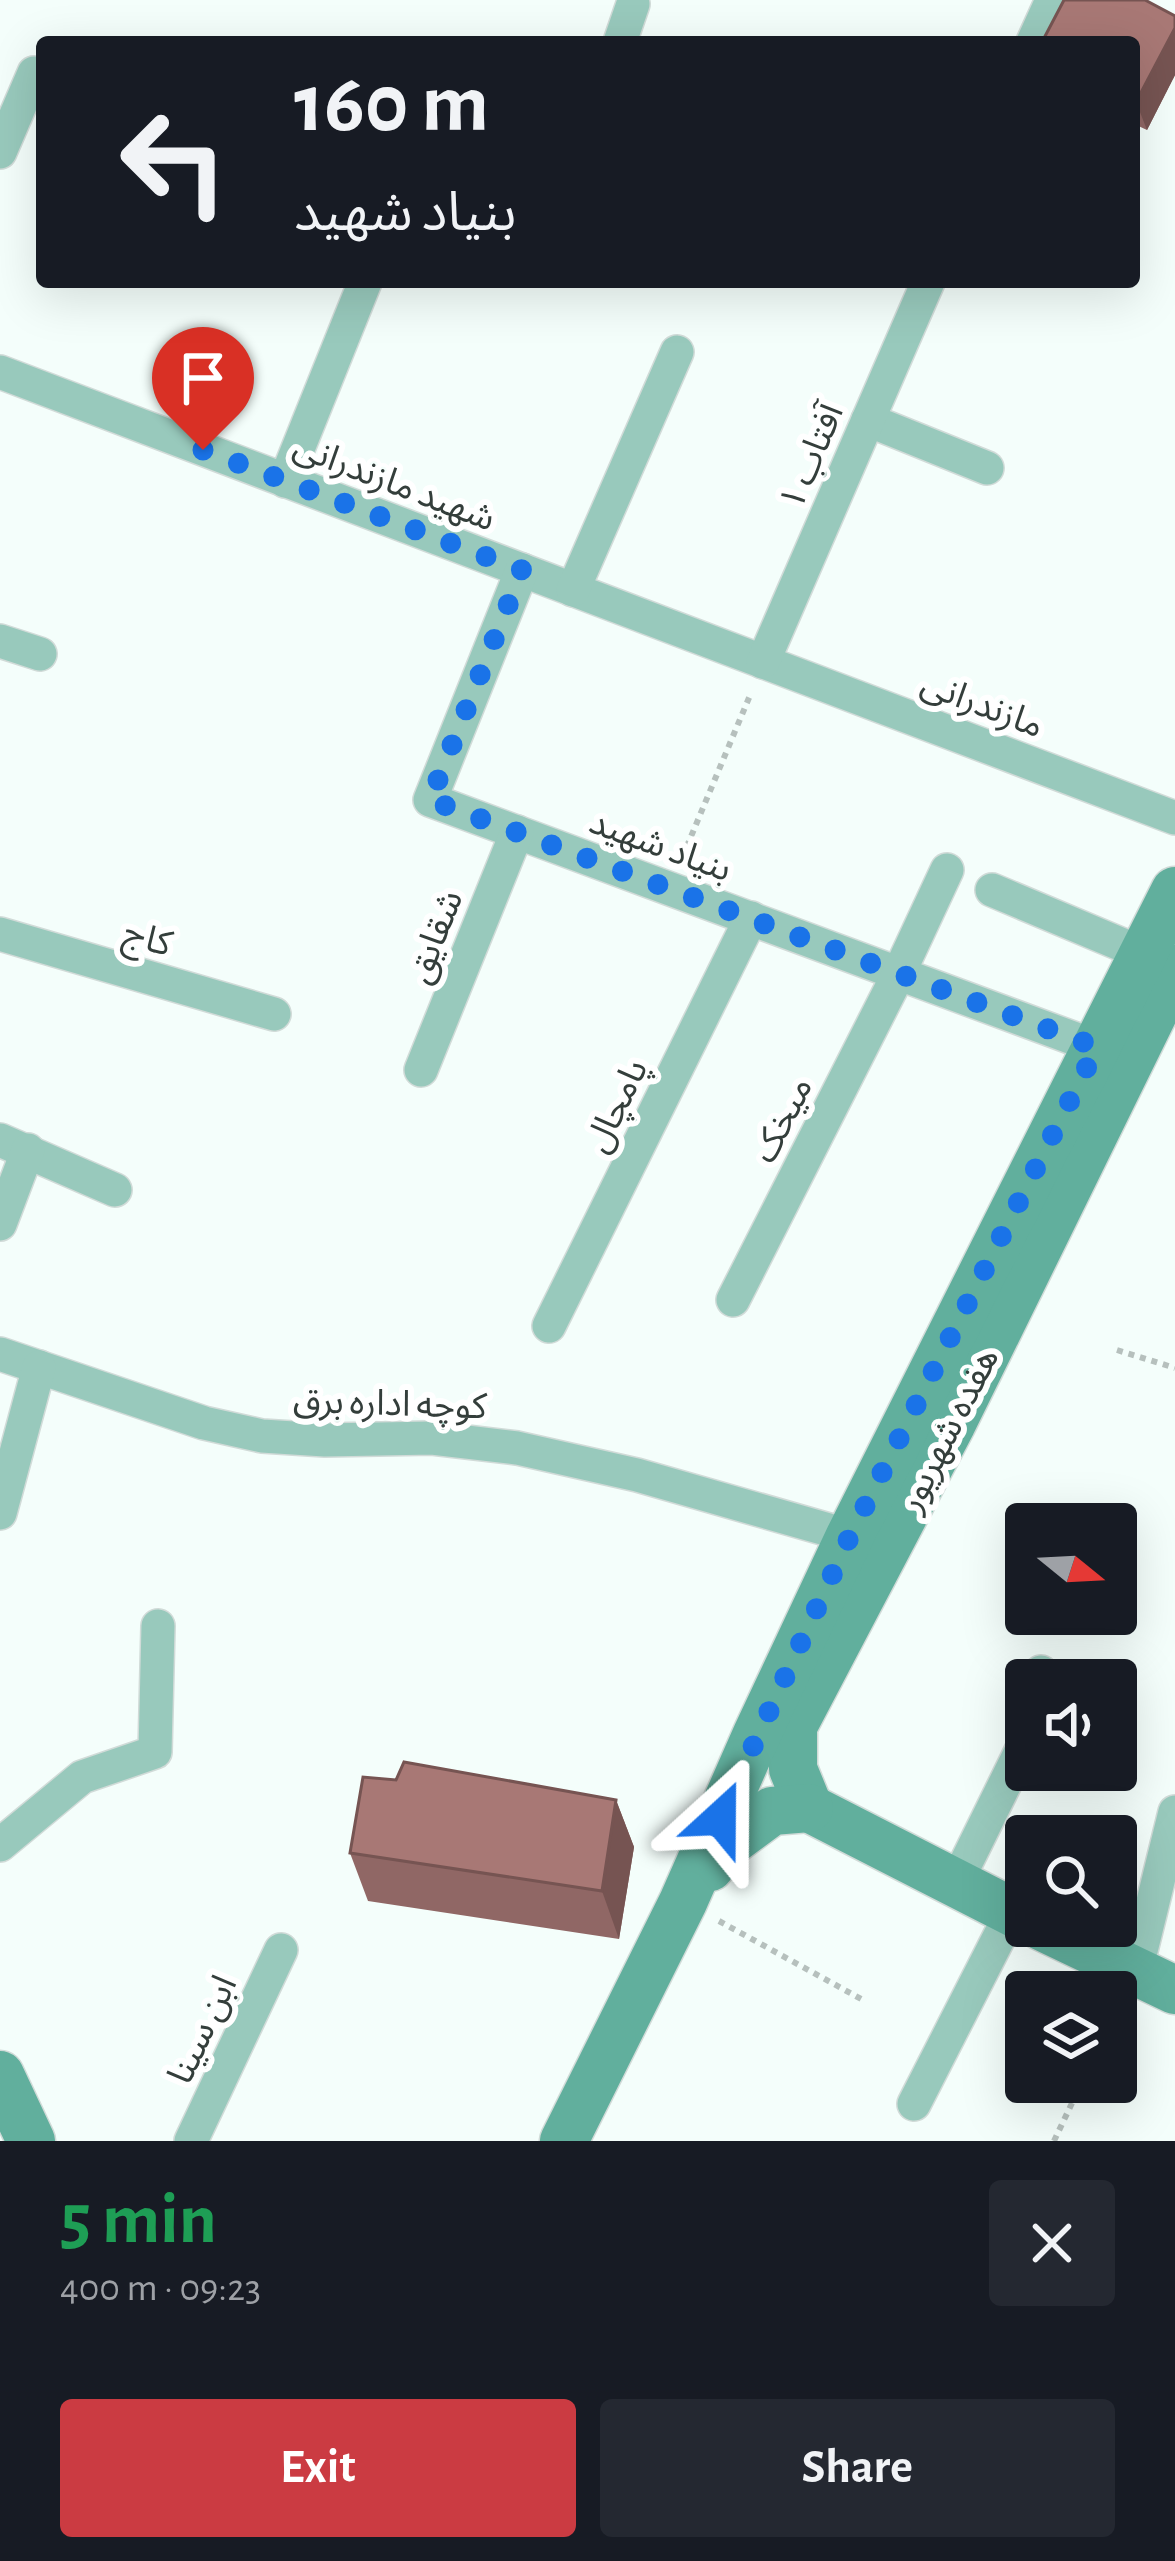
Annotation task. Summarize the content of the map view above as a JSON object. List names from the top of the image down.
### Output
{
  "streets": {
    "main road": ["هفده شهریور"],
    "street": [
      "آفتاب ۱",
      "شهید مازندرانی",
      "مازندرانی",
      "بنیاد شهید",
      "شقایق",
      "کاج",
      "پامچال",
      "میخک",
      "کوچه اداره برق",
      "ابن سینا"
    ]
  },
  "crossings": [
    ["آفتاب ۱", "شهید مازندرانی"],
    ["آفتاب ۱", "مازندرانی"],
    ["شهید مازندرانی", "مازندرانی"],
    ["شهید مازندرانی", "بنیاد شهید"],
    ["بنیاد شهید", "شقایق"],
    ["بنیاد شهید", "پامچال"],
    ["بنیاد شهید", "میخک"],
    ["بنیاد شهید", "هفده شهریور"],
    ["کوچه اداره برق", "هفده شهریور"]
  ],
  "north": "right",
  "page": {
    "turn": ["160 m", "بنیاد شهید"],
    "heading": ["5 min", "400 m · 09:23"],
    "buttons": ["Exit", "Share"]
  }
}
